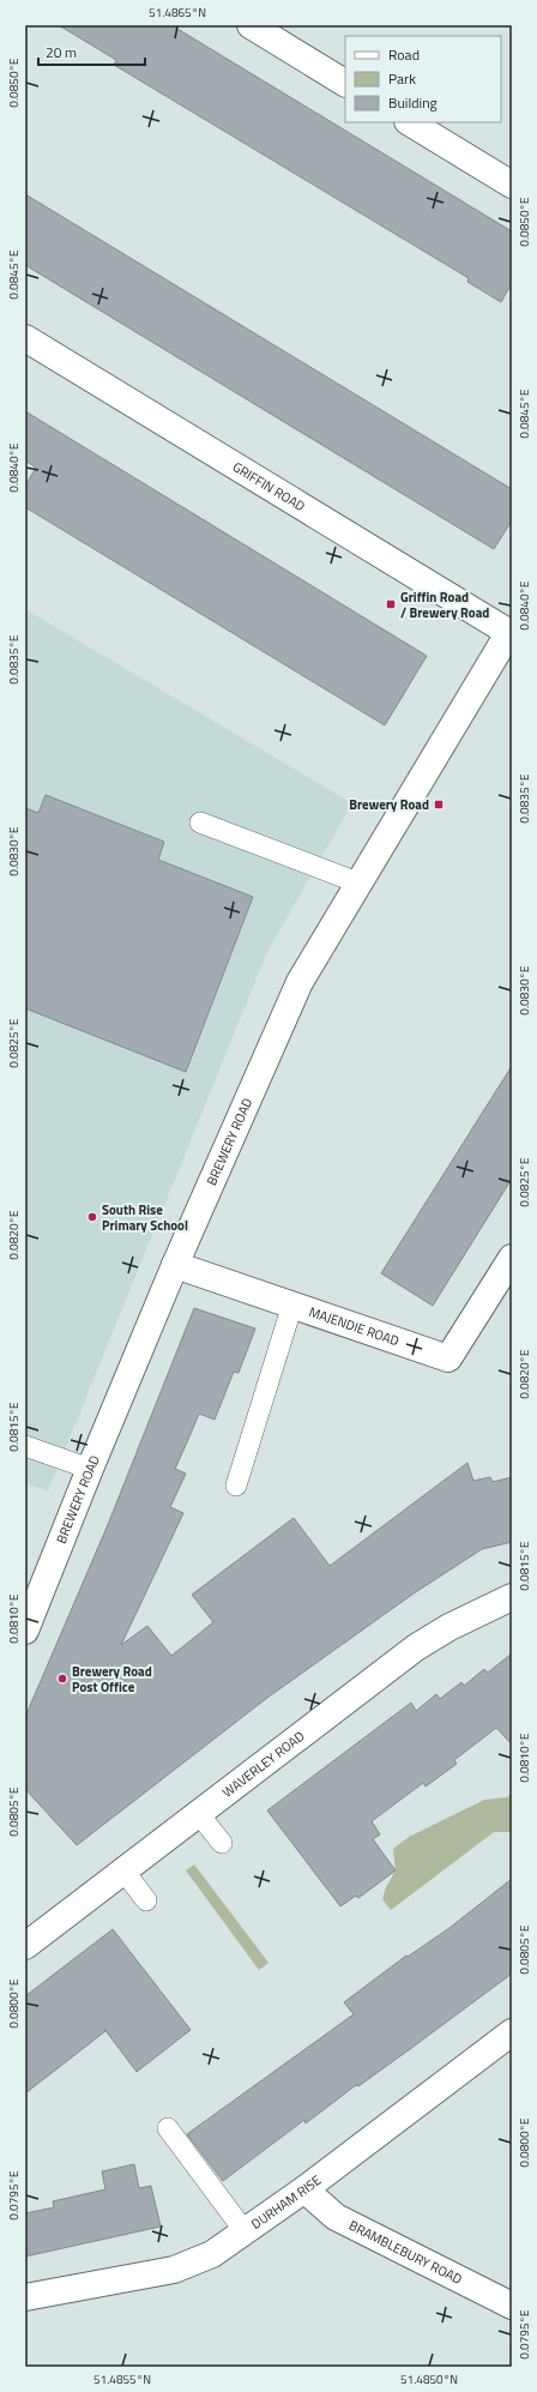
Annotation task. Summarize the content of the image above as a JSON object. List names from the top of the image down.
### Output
{
  "streets": {
    "street": [
      "GRIFFIN ROAD",
      "BREWERY ROAD",
      "MAJENDIE ROAD",
      "WAVERLEY ROAD",
      "DURHAM RISE",
      "BRAMBLEBURY ROAD"
    ]
  },
  "crossings": [
    ["GRIFFIN ROAD", "BREWERY ROAD"],
    ["BREWERY ROAD", "MAJENDIE ROAD"],
    ["DURHAM RISE", "BRAMBLEBURY ROAD"]
  ],
  "places": {
    "transit": ["Griffin Road / Brewery Road", "Brewery Road"],
    "other": ["South Rise Primary School", "Brewery Road Post Office"]
  },
  "legend": ["Road", "Park", "Building"],
  "scale_bar": "20 m",
  "coordinates": [
    "51.4865°N",
    "0.0850°E",
    "0.0845°E",
    "0.0840°E",
    "0.0835°E",
    "0.0830°E",
    "0.0825°E",
    "0.0820°E",
    "0.0815°E",
    "0.0810°E",
    "0.0805°E",
    "0.0800°E",
    "0.0795°E",
    "51.4855°N",
    "51.4850°N"
  ]
}
